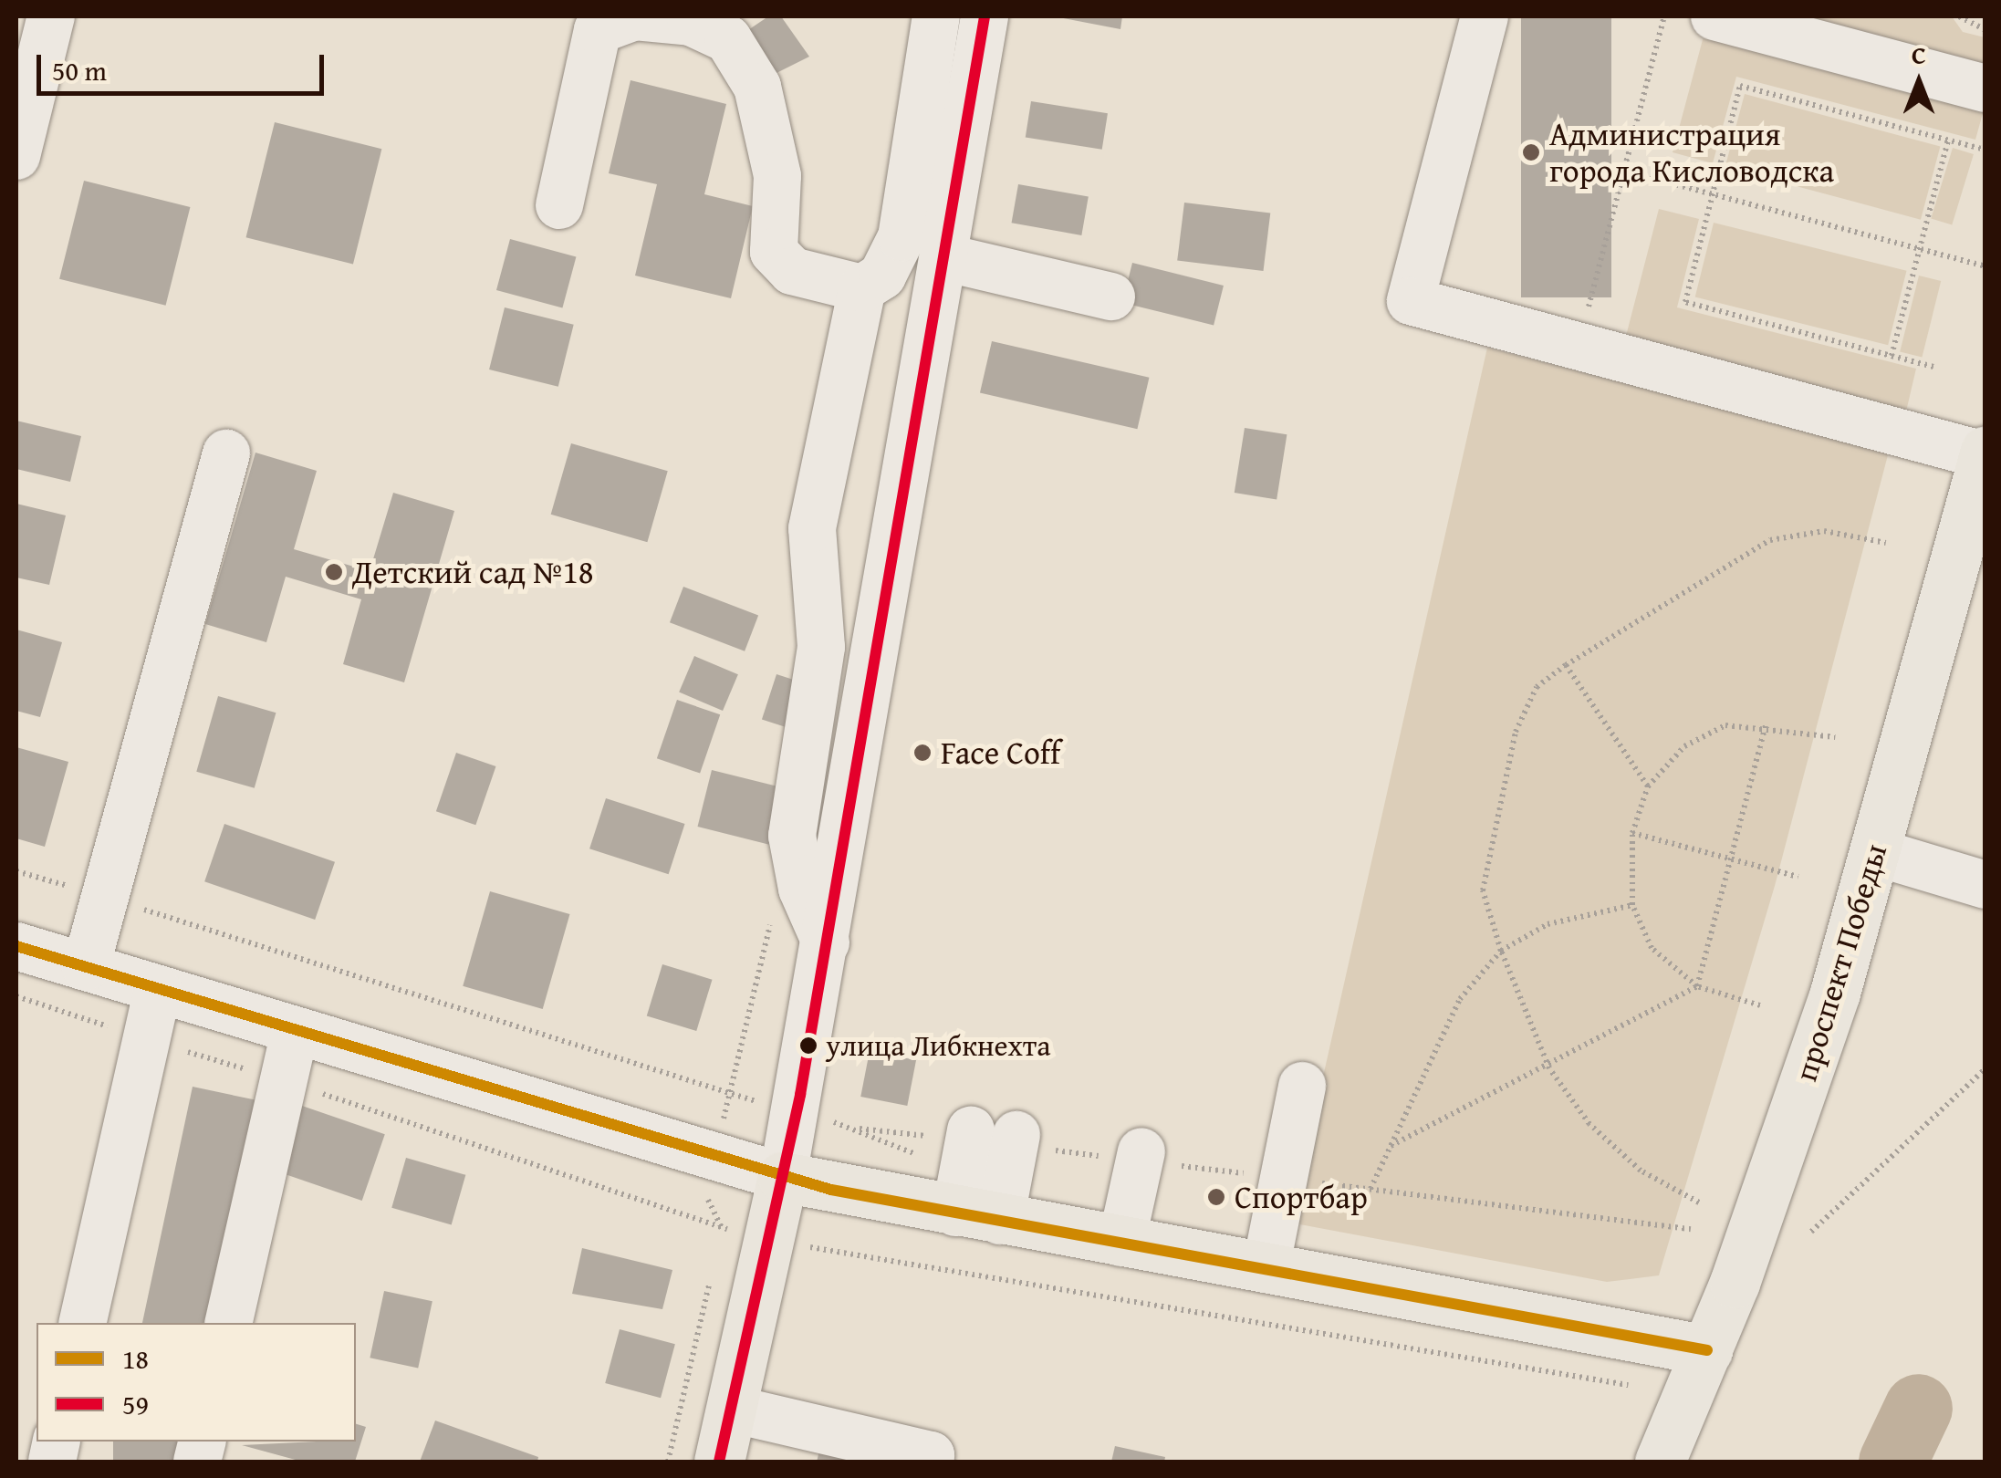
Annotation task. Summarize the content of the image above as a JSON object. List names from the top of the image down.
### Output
{
  "streets": {
    "main road": ["проспект Победы"]
  },
  "places": [
    "Администрация города Кисловодска",
    "Детский сад №18",
    "Face Coff",
    "улица Либкнехта",
    "Спортбар"
  ],
  "lines": ["transit line 59", "transit line 18"],
  "legend": ["18", "59"],
  "scale_bar": "50 m",
  "north": "top"
}
